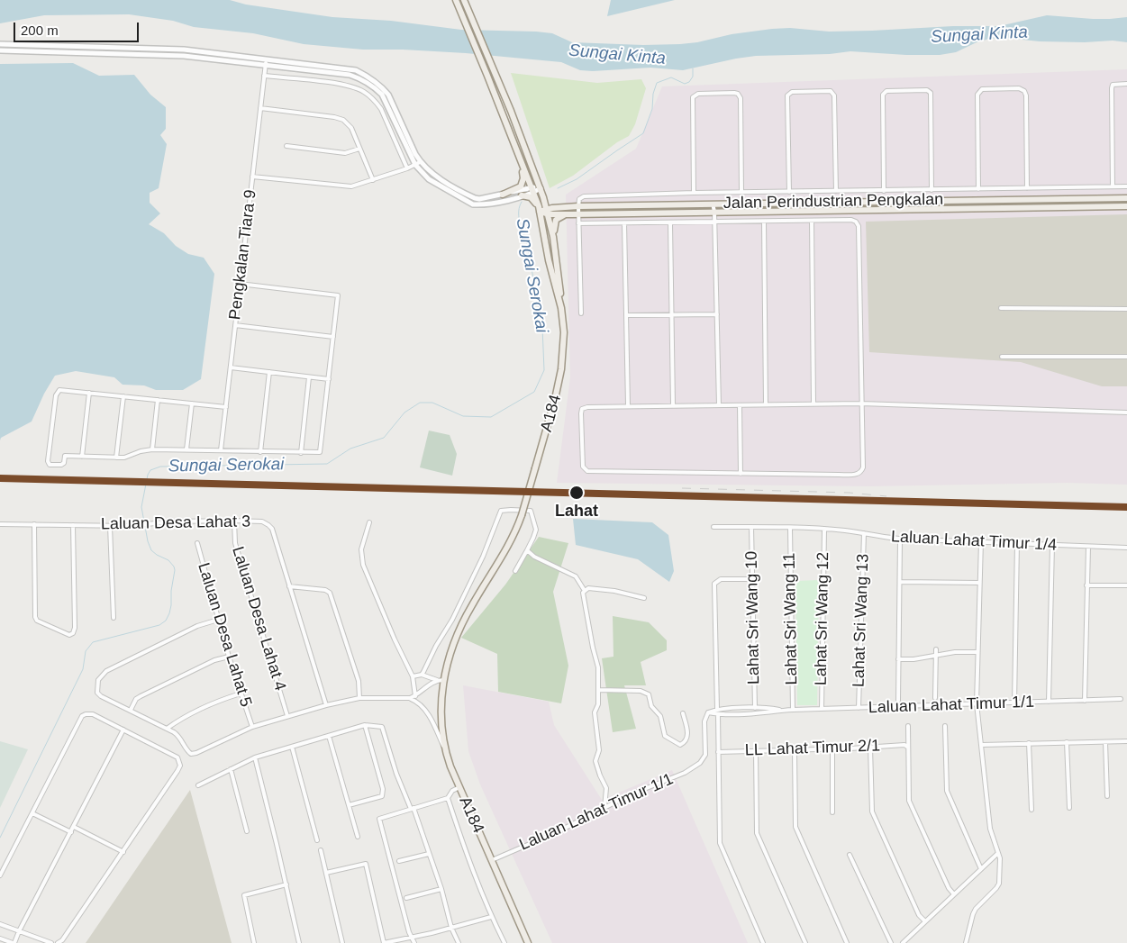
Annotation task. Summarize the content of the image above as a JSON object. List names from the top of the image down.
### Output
{
  "streets": {
    "main road": ["Jalan Perindustrian Pengkalan", "A184"],
    "street": [
      "Pengkalan Tiara 9",
      "Laluan Desa Lahat 3",
      "Laluan Lahat Timur 1/4",
      "Lahat Sri Wang 10",
      "Laluan Desa Lahat 4",
      "Lahat Sri Wang 11",
      "Lahat Sri Wang 12",
      "Lahat Sri Wang 13",
      "Laluan Desa Lahat 5",
      "Laluan Lahat Timur 1/1",
      "LL Lahat Timur 2/1"
    ]
  },
  "crossings": [
    ["A184", "Laluan Lahat Timur 1/1"],
    ["Laluan Desa Lahat 3", "Laluan Desa Lahat 4"],
    ["Laluan Lahat Timur 1/4", "Lahat Sri Wang 10"],
    ["Laluan Lahat Timur 1/4", "Lahat Sri Wang 11"],
    ["Laluan Lahat Timur 1/4", "Lahat Sri Wang 12"],
    ["Laluan Lahat Timur 1/4", "Lahat Sri Wang 13"],
    ["Lahat Sri Wang 10", "Laluan Lahat Timur 1/1"],
    ["Lahat Sri Wang 11", "Laluan Lahat Timur 1/1"],
    ["Lahat Sri Wang 12", "Laluan Lahat Timur 1/1"],
    ["Lahat Sri Wang 13", "Laluan Lahat Timur 1/1"]
  ],
  "water": ["Sungai Kinta", "Sungai Serokai"],
  "places": ["Lahat"],
  "scale_bar": "200 m"
}
